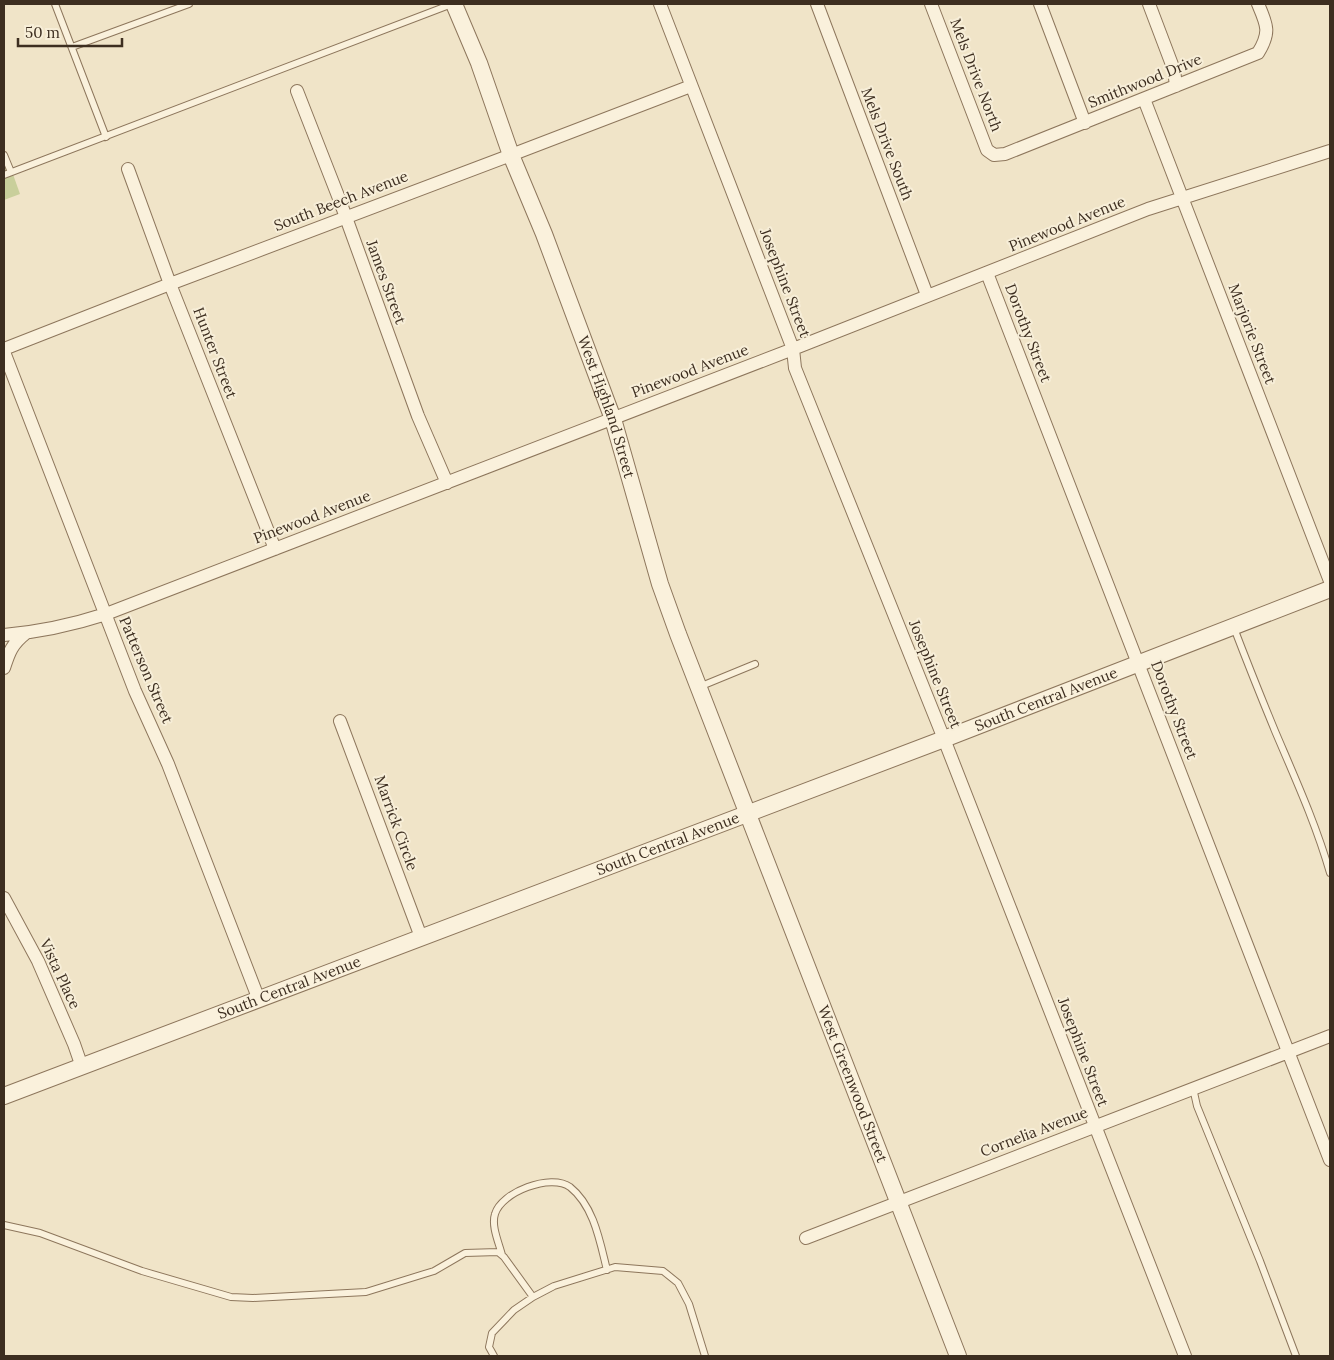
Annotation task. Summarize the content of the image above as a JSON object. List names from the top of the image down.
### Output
{
  "streets": {
    "street": [
      "Mels Drive North",
      "Smithwood Drive",
      "Mels Drive South",
      "South Beech Avenue",
      "Pinewood Avenue",
      "James Street",
      "Josephine Street",
      "Dorothy Street",
      "Marjorie Street",
      "Hunter Street",
      "West Highland Street",
      "Patterson Street",
      "South Central Avenue",
      "Marrick Circle",
      "Vista Place",
      "West Greenwood Street",
      "Cornelia Avenue"
    ]
  },
  "crossings": [
    ["Mels Drive North", "Smithwood Drive"],
    ["Smithwood Drive", "Marjorie Street"],
    ["Mels Drive South", "Pinewood Avenue"],
    ["South Beech Avenue", "James Street"],
    ["South Beech Avenue", "Josephine Street"],
    ["South Beech Avenue", "Hunter Street"],
    ["South Beech Avenue", "West Highland Street"],
    ["South Beech Avenue", "Patterson Street"],
    ["Pinewood Avenue", "James Street"],
    ["Pinewood Avenue", "Josephine Street"],
    ["Pinewood Avenue", "Dorothy Street"],
    ["Pinewood Avenue", "Marjorie Street"],
    ["Pinewood Avenue", "Hunter Street"],
    ["Pinewood Avenue", "West Highland Street"],
    ["Pinewood Avenue", "Patterson Street"],
    ["Josephine Street", "South Central Avenue"],
    ["Josephine Street", "Cornelia Avenue"],
    ["Dorothy Street", "South Central Avenue"],
    ["Dorothy Street", "Cornelia Avenue"],
    ["West Highland Street", "South Central Avenue"],
    ["West Highland Street", "West Greenwood Street"],
    ["Patterson Street", "South Central Avenue"],
    ["South Central Avenue", "Marrick Circle"],
    ["South Central Avenue", "Vista Place"],
    ["South Central Avenue", "West Greenwood Street"],
    ["West Greenwood Street", "Cornelia Avenue"]
  ],
  "scale_bar": "50 m"
}
